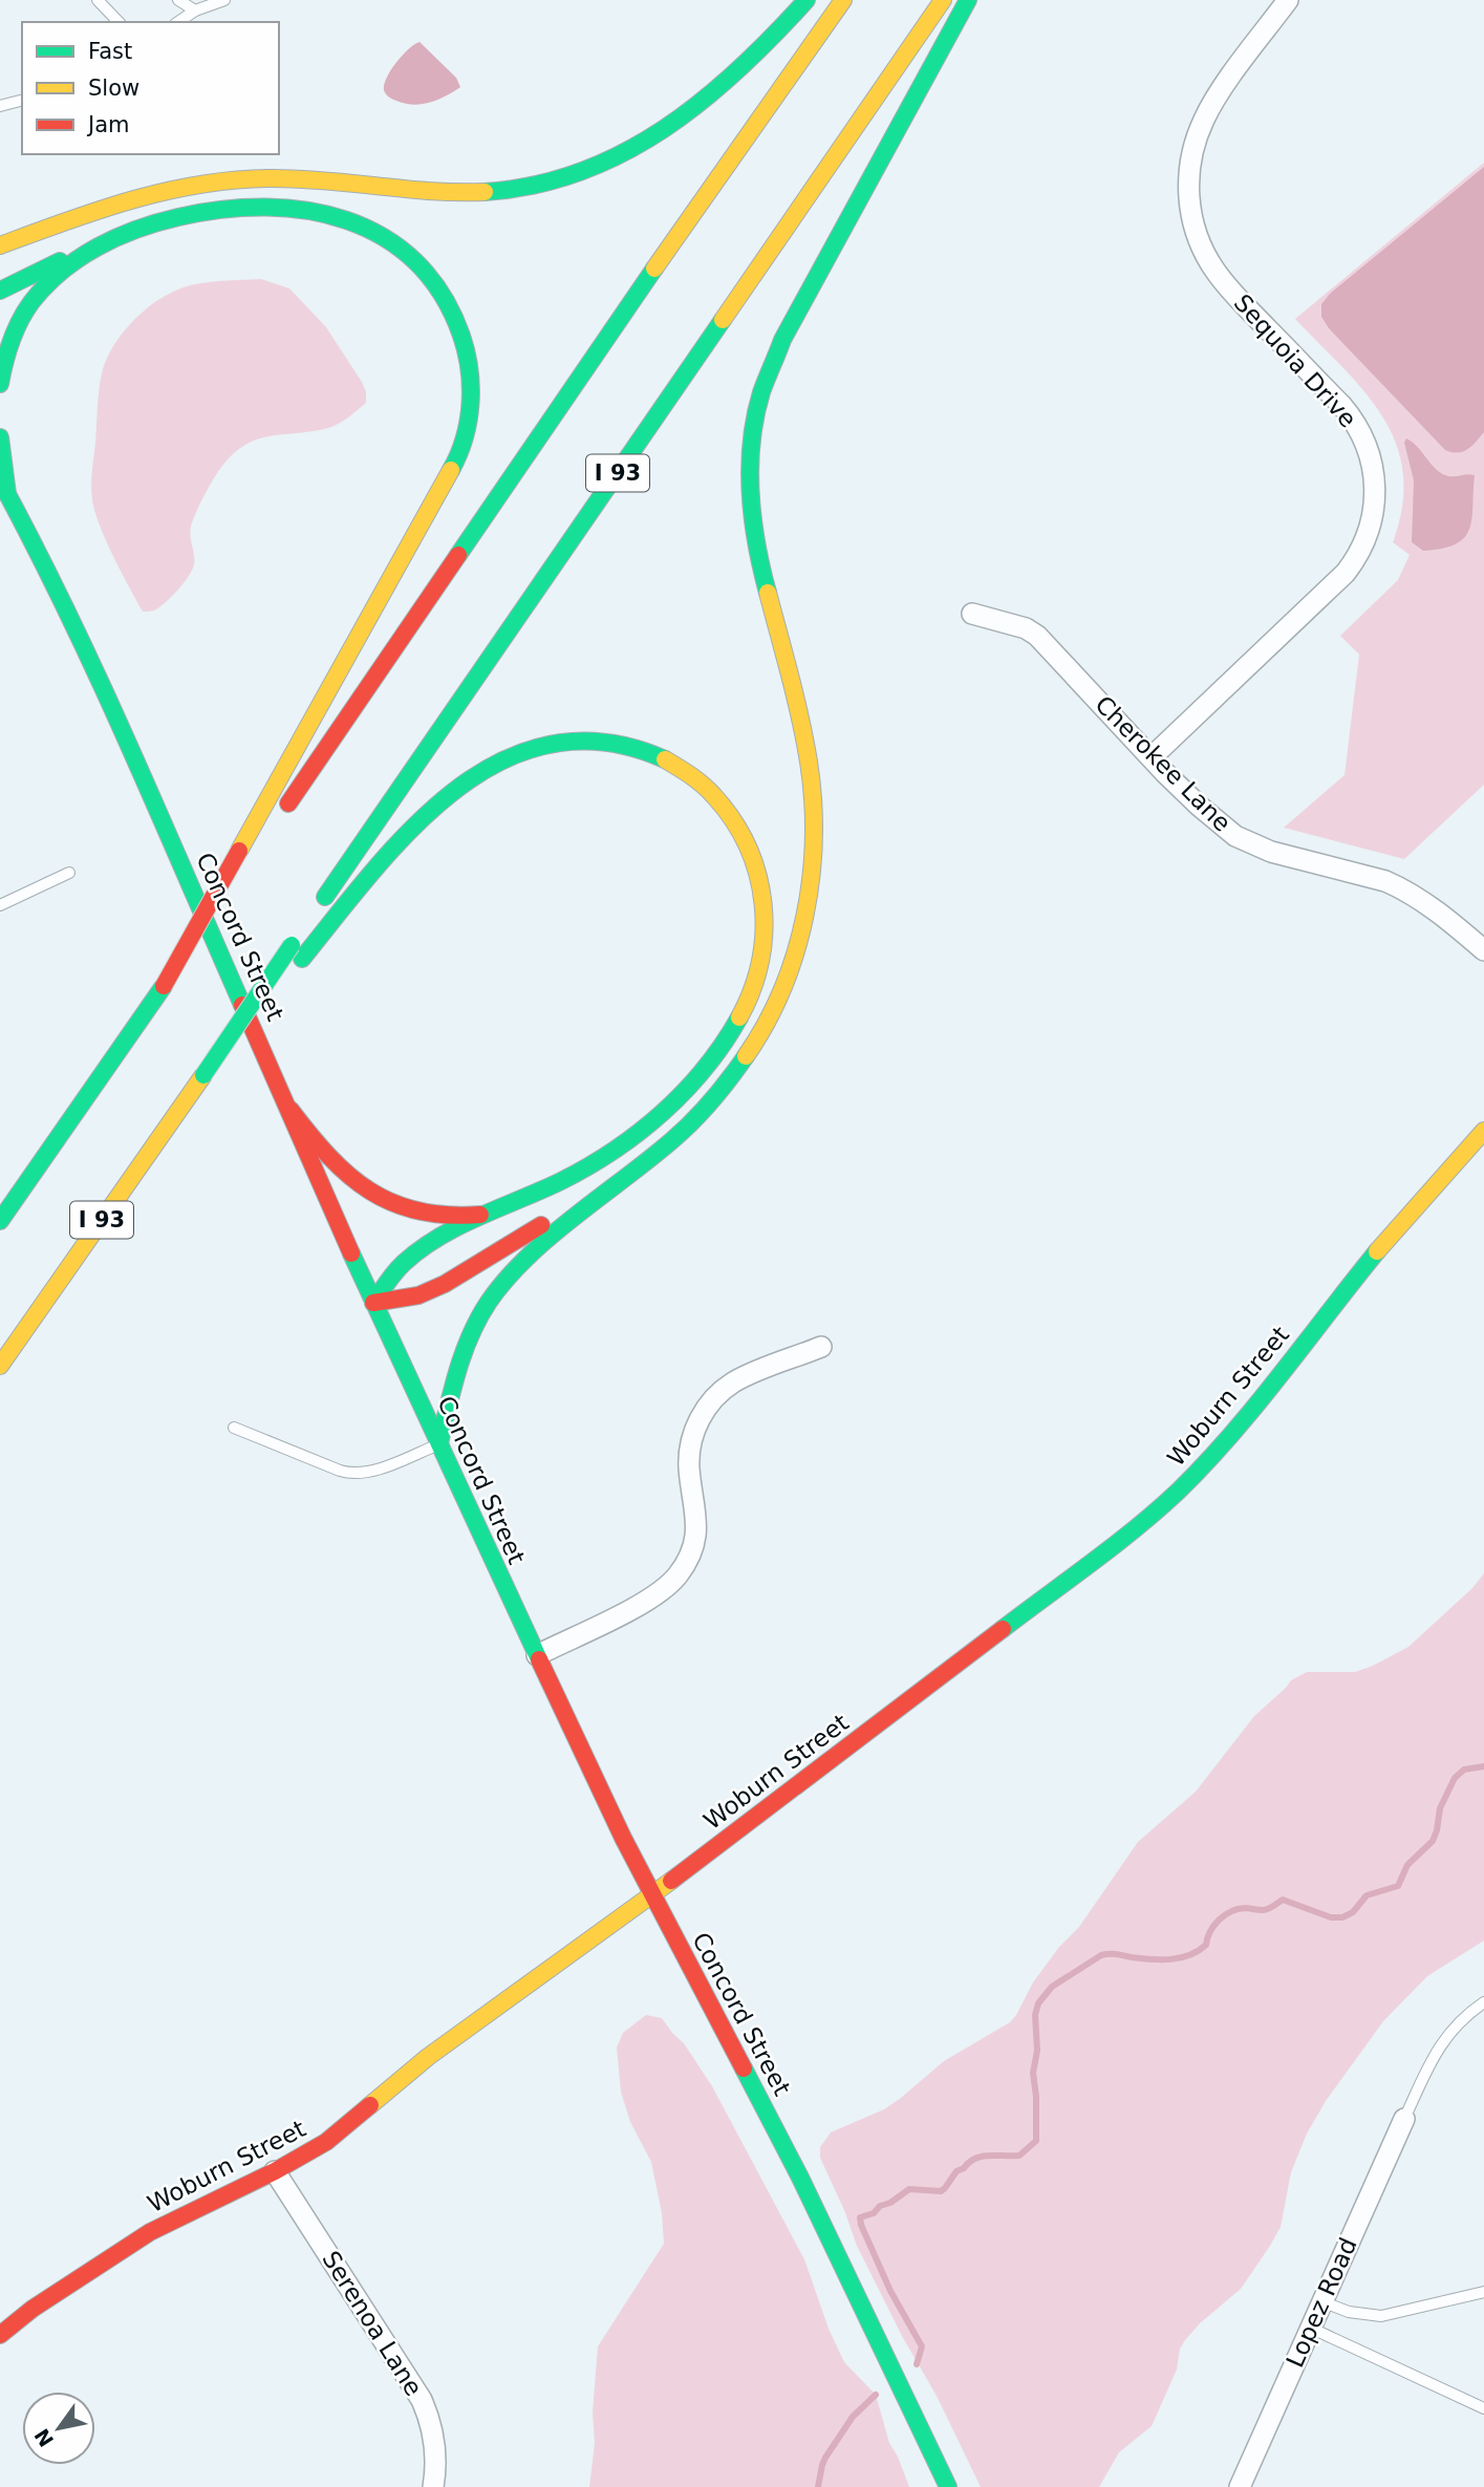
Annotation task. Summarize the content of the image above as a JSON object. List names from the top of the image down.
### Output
{
  "streets": {
    "main road": ["I 93", "Concord Street", "Woburn Street"],
    "street": [
      "Sequoia Drive",
      "Cherokee Lane",
      "Lopez Road",
      "Serenoa Lane"
    ]
  },
  "crossings": [
    ["Sequoia Drive", "Cherokee Lane"],
    ["Concord Street", "Woburn Street"],
    ["Woburn Street", "Serenoa Lane"]
  ],
  "legend": ["Fast", "Slow", "Jam"],
  "north": "bottom left"
}
